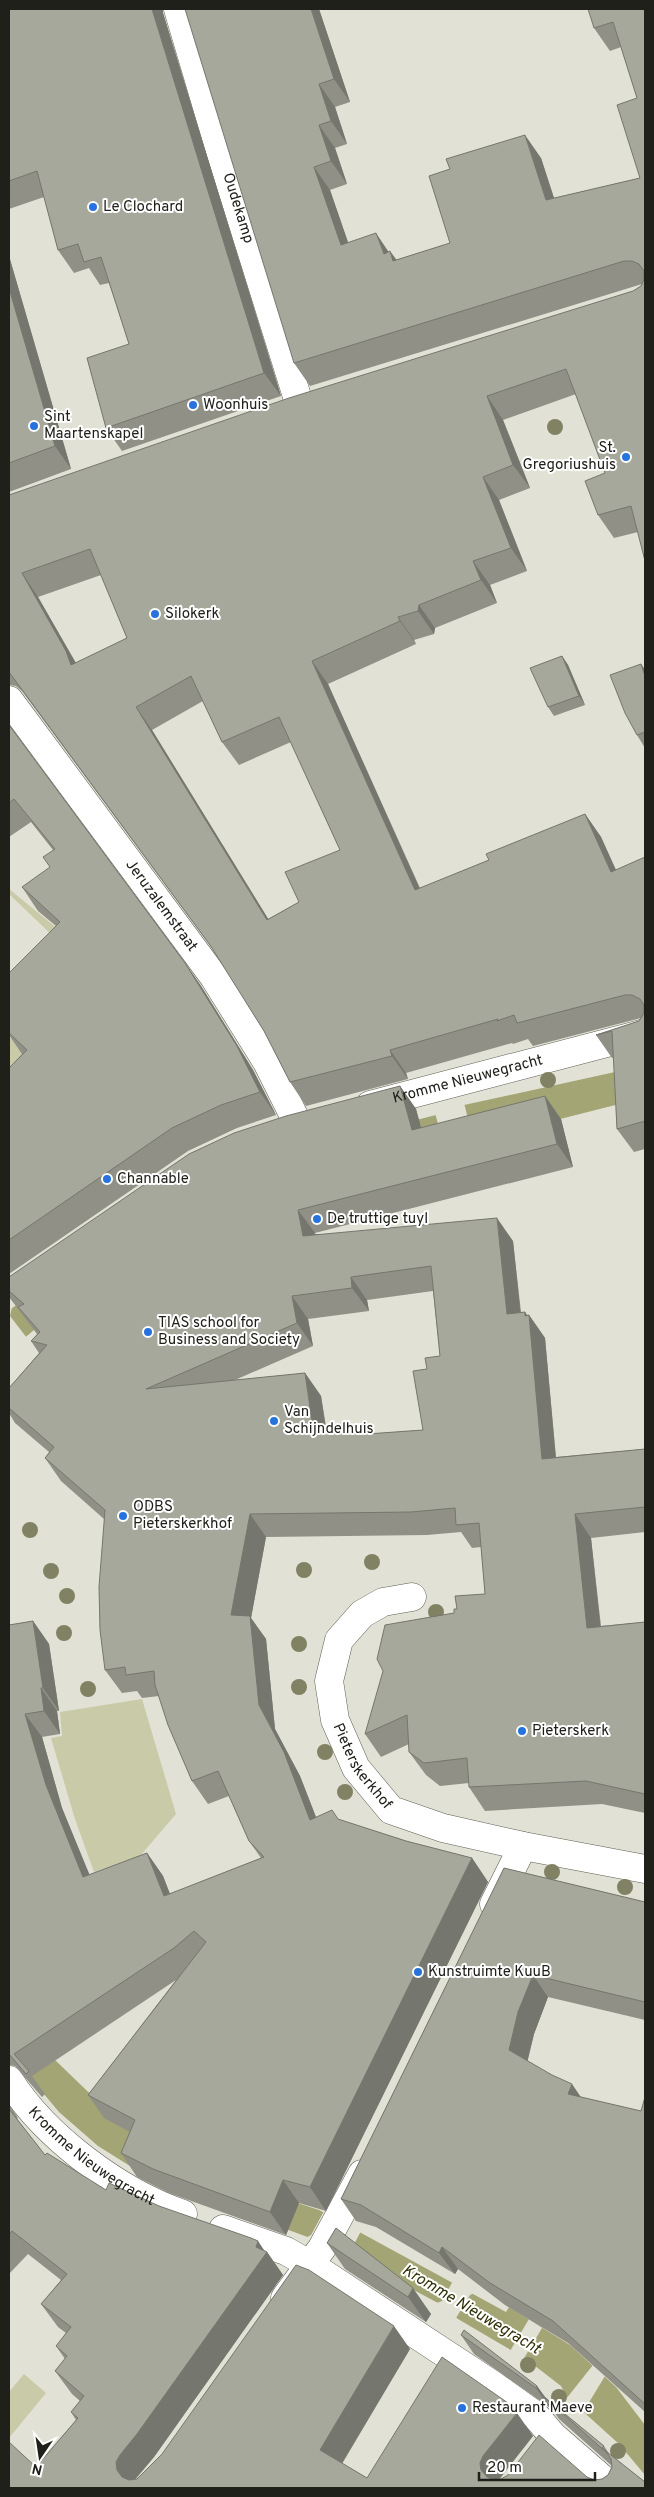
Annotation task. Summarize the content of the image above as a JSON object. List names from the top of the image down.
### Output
{
  "streets": {
    "street": [
      "Oudekamp",
      "Jeruzalemstraat",
      "Kromme Nieuwegracht",
      "Pieterskerkhof"
    ]
  },
  "crossings": [
    ["Jeruzalemstraat", "Kromme Nieuwegracht"]
  ],
  "water": ["Kromme Nieuwegracht"],
  "places": [
    "Le Clochard",
    "Woonhuis",
    "Sint Maartenskapel",
    "St. Gregoriushuis",
    "Silokerk",
    "Channable",
    "De truttige tuyl",
    "TIAS school for Business and Society",
    "Van Schijndelhuis",
    "ODBS Pieterskerkhof",
    "Pieterskerk",
    "Kunstruimte KuuB",
    "Restaurant Maeve"
  ],
  "scale_bar": "20 m",
  "north": "bottom"
}
